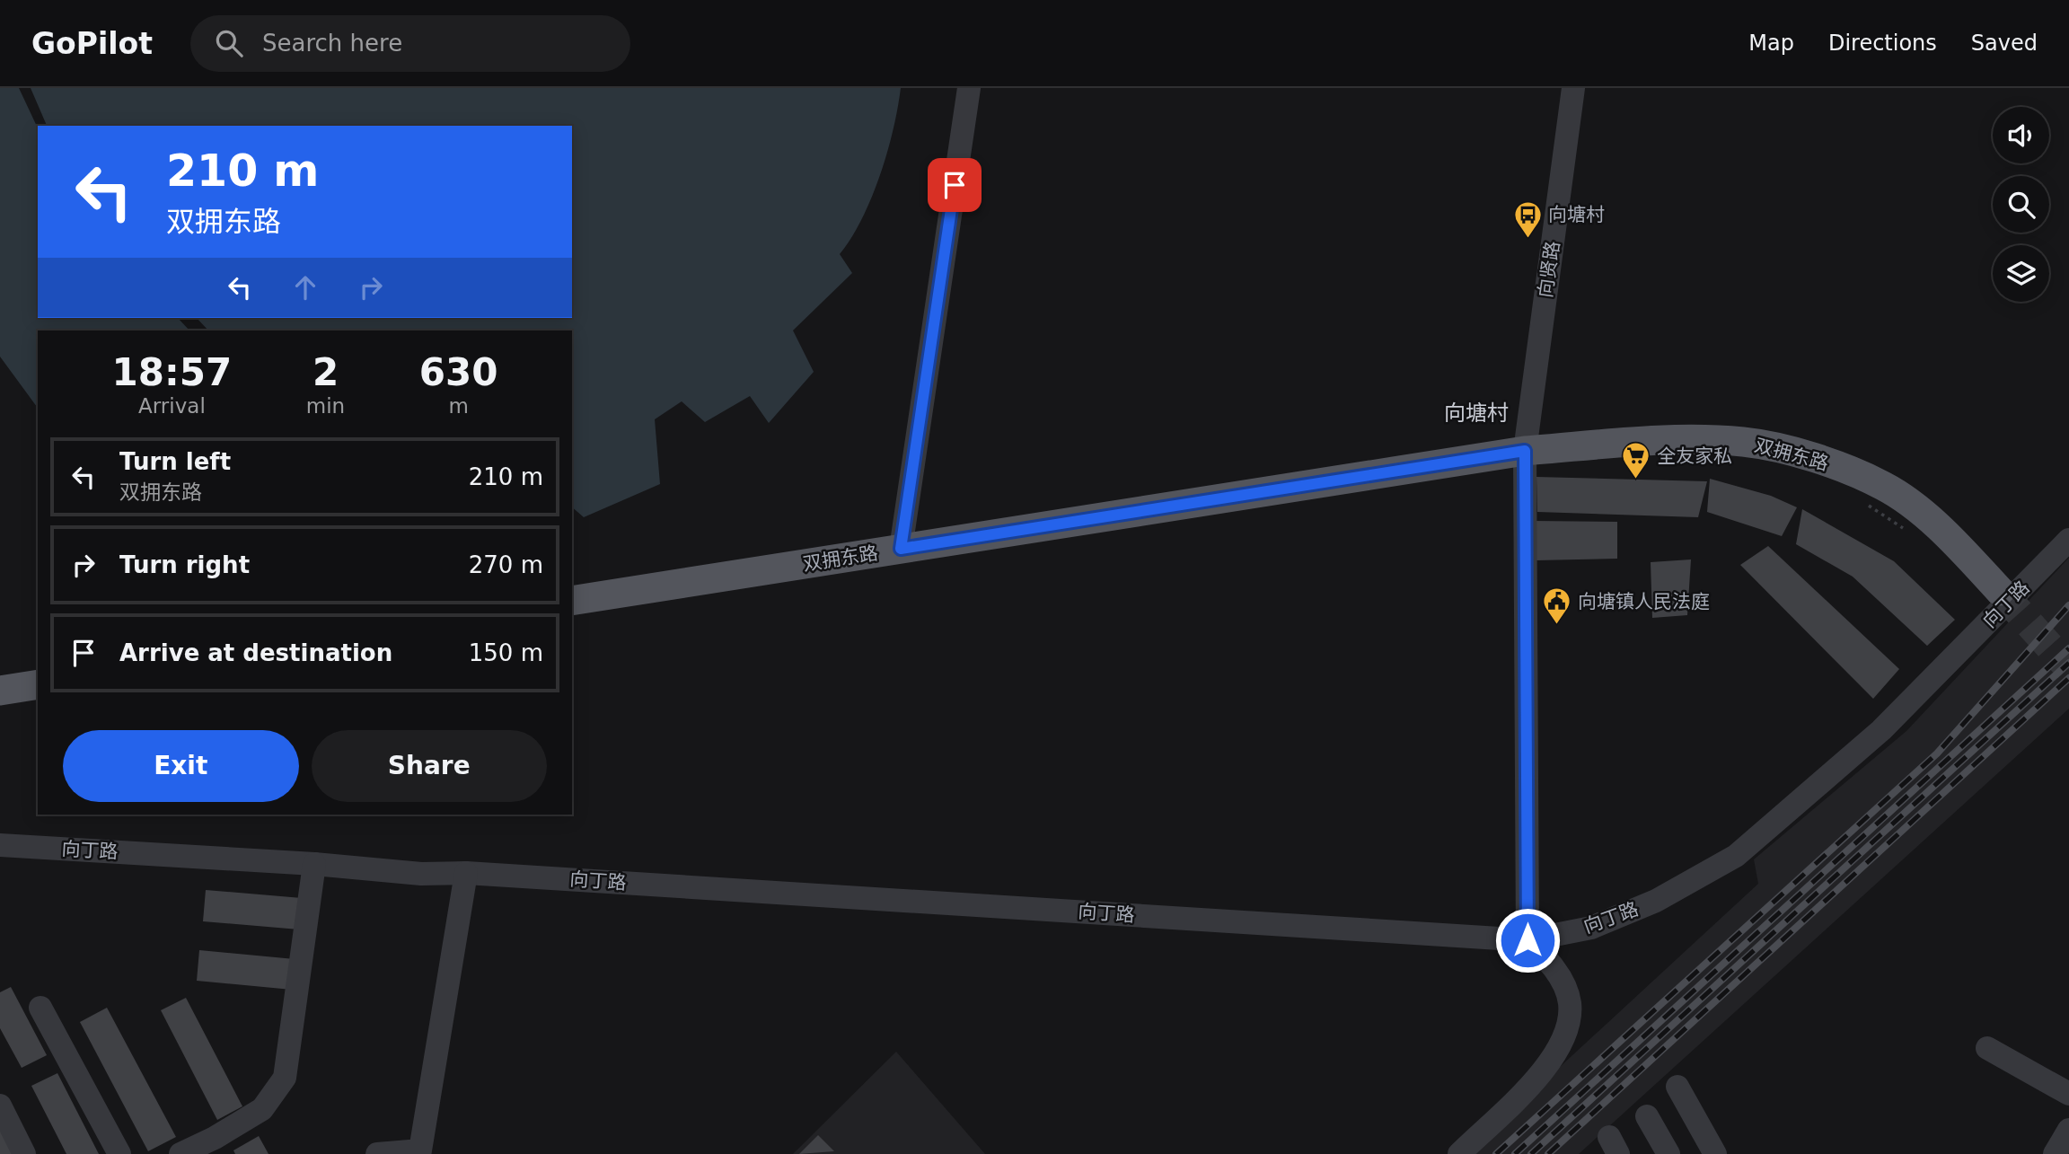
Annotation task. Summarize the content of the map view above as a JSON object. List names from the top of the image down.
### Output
{
  "streets": {
    "main road": ["双拥东路"],
    "street": ["向贤路", "向丁路"]
  },
  "crossings": [
    ["向贤路", "双拥东路"],
    ["向贤路", "向丁路"]
  ],
  "districts": ["向塘村"],
  "places": {
    "bus stop": ["向塘村"],
    "supermarket": ["全友家私"],
    "public building": ["向塘镇人民法庭"]
  },
  "page": {
    "header": "GoPilot",
    "search": "Search here",
    "nav": ["Map", "Directions", "Saved"],
    "turn": ["210 m", "双拥东路"],
    "eta": [
      "18:57",
      "Arrival",
      "2",
      "min",
      "630",
      "m"
    ],
    "list": [
      {
        "name": "Turn left",
        "note": "双拥东路",
        "value": "210 m"
      },
      {
        "name": "Turn right",
        "value": "270 m"
      },
      {
        "name": "Arrive at destination",
        "value": "150 m"
      }
    ],
    "buttons": ["Exit", "Share"]
  }
}
